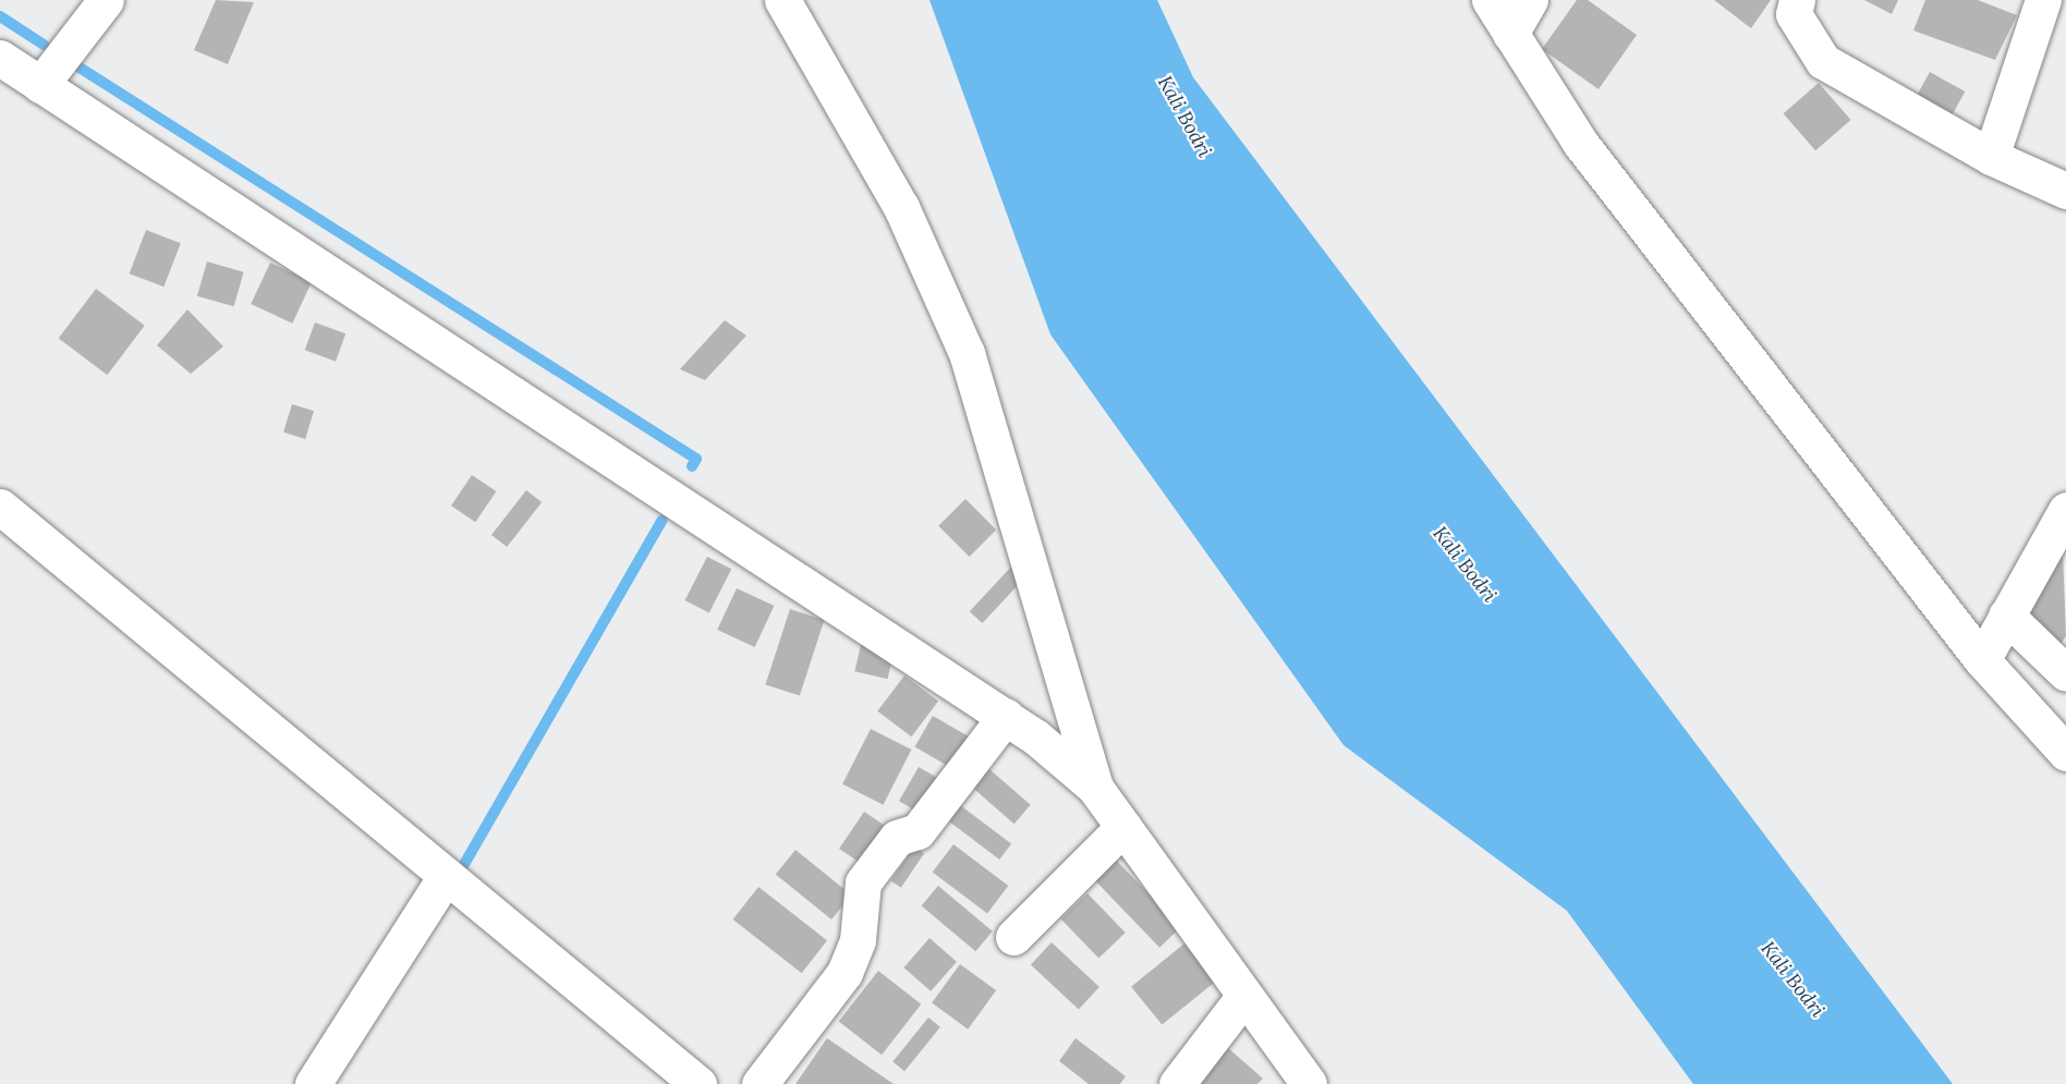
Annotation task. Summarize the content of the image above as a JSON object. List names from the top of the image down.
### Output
{
  "water": ["Kali Bodri"]
}
